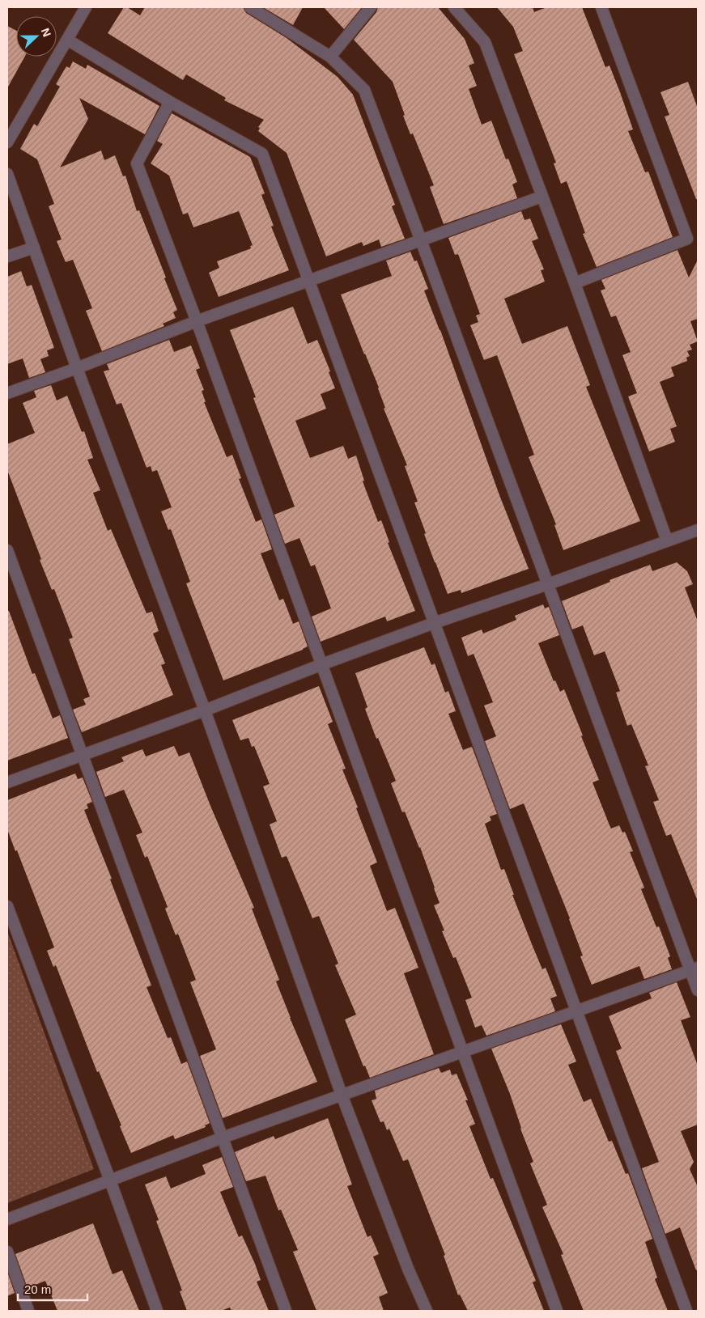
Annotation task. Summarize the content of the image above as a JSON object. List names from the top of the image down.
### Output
{
  "scale_bar": "20 m",
  "north": "right"
}
